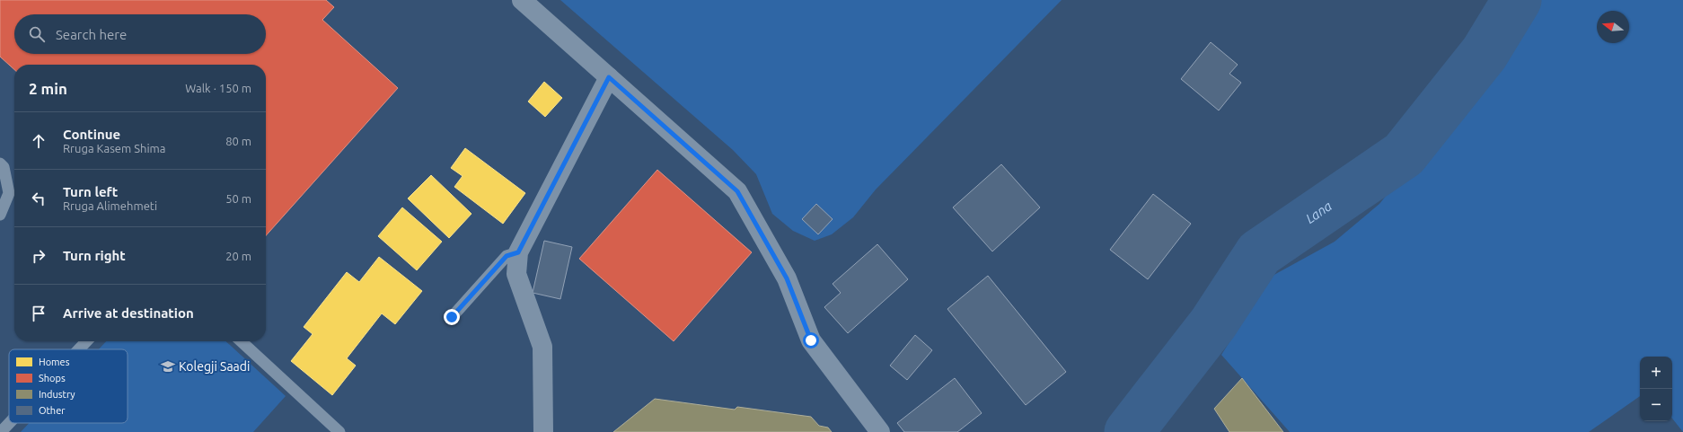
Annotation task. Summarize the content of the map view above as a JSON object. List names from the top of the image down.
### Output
{
  "water": ["Lana"],
  "places": {
    "school or university": ["Kolegji Saadi"]
  },
  "legend": [
    "Homes",
    "Shops",
    "Industry",
    "Other"
  ],
  "north": "left",
  "page": {
    "search": "Search here",
    "heading": ["2 min", "Walk · 150 m"],
    "list": [
      ["Continue", "Rruga Kasem Shima", "80 m"],
      ["Turn left", "Rruga Alimehmeti", "50 m"],
      ["Turn right", "20 m"],
      "Arrive at destination"
    ],
    "map_buttons": ["+", "−"]
  }
}
